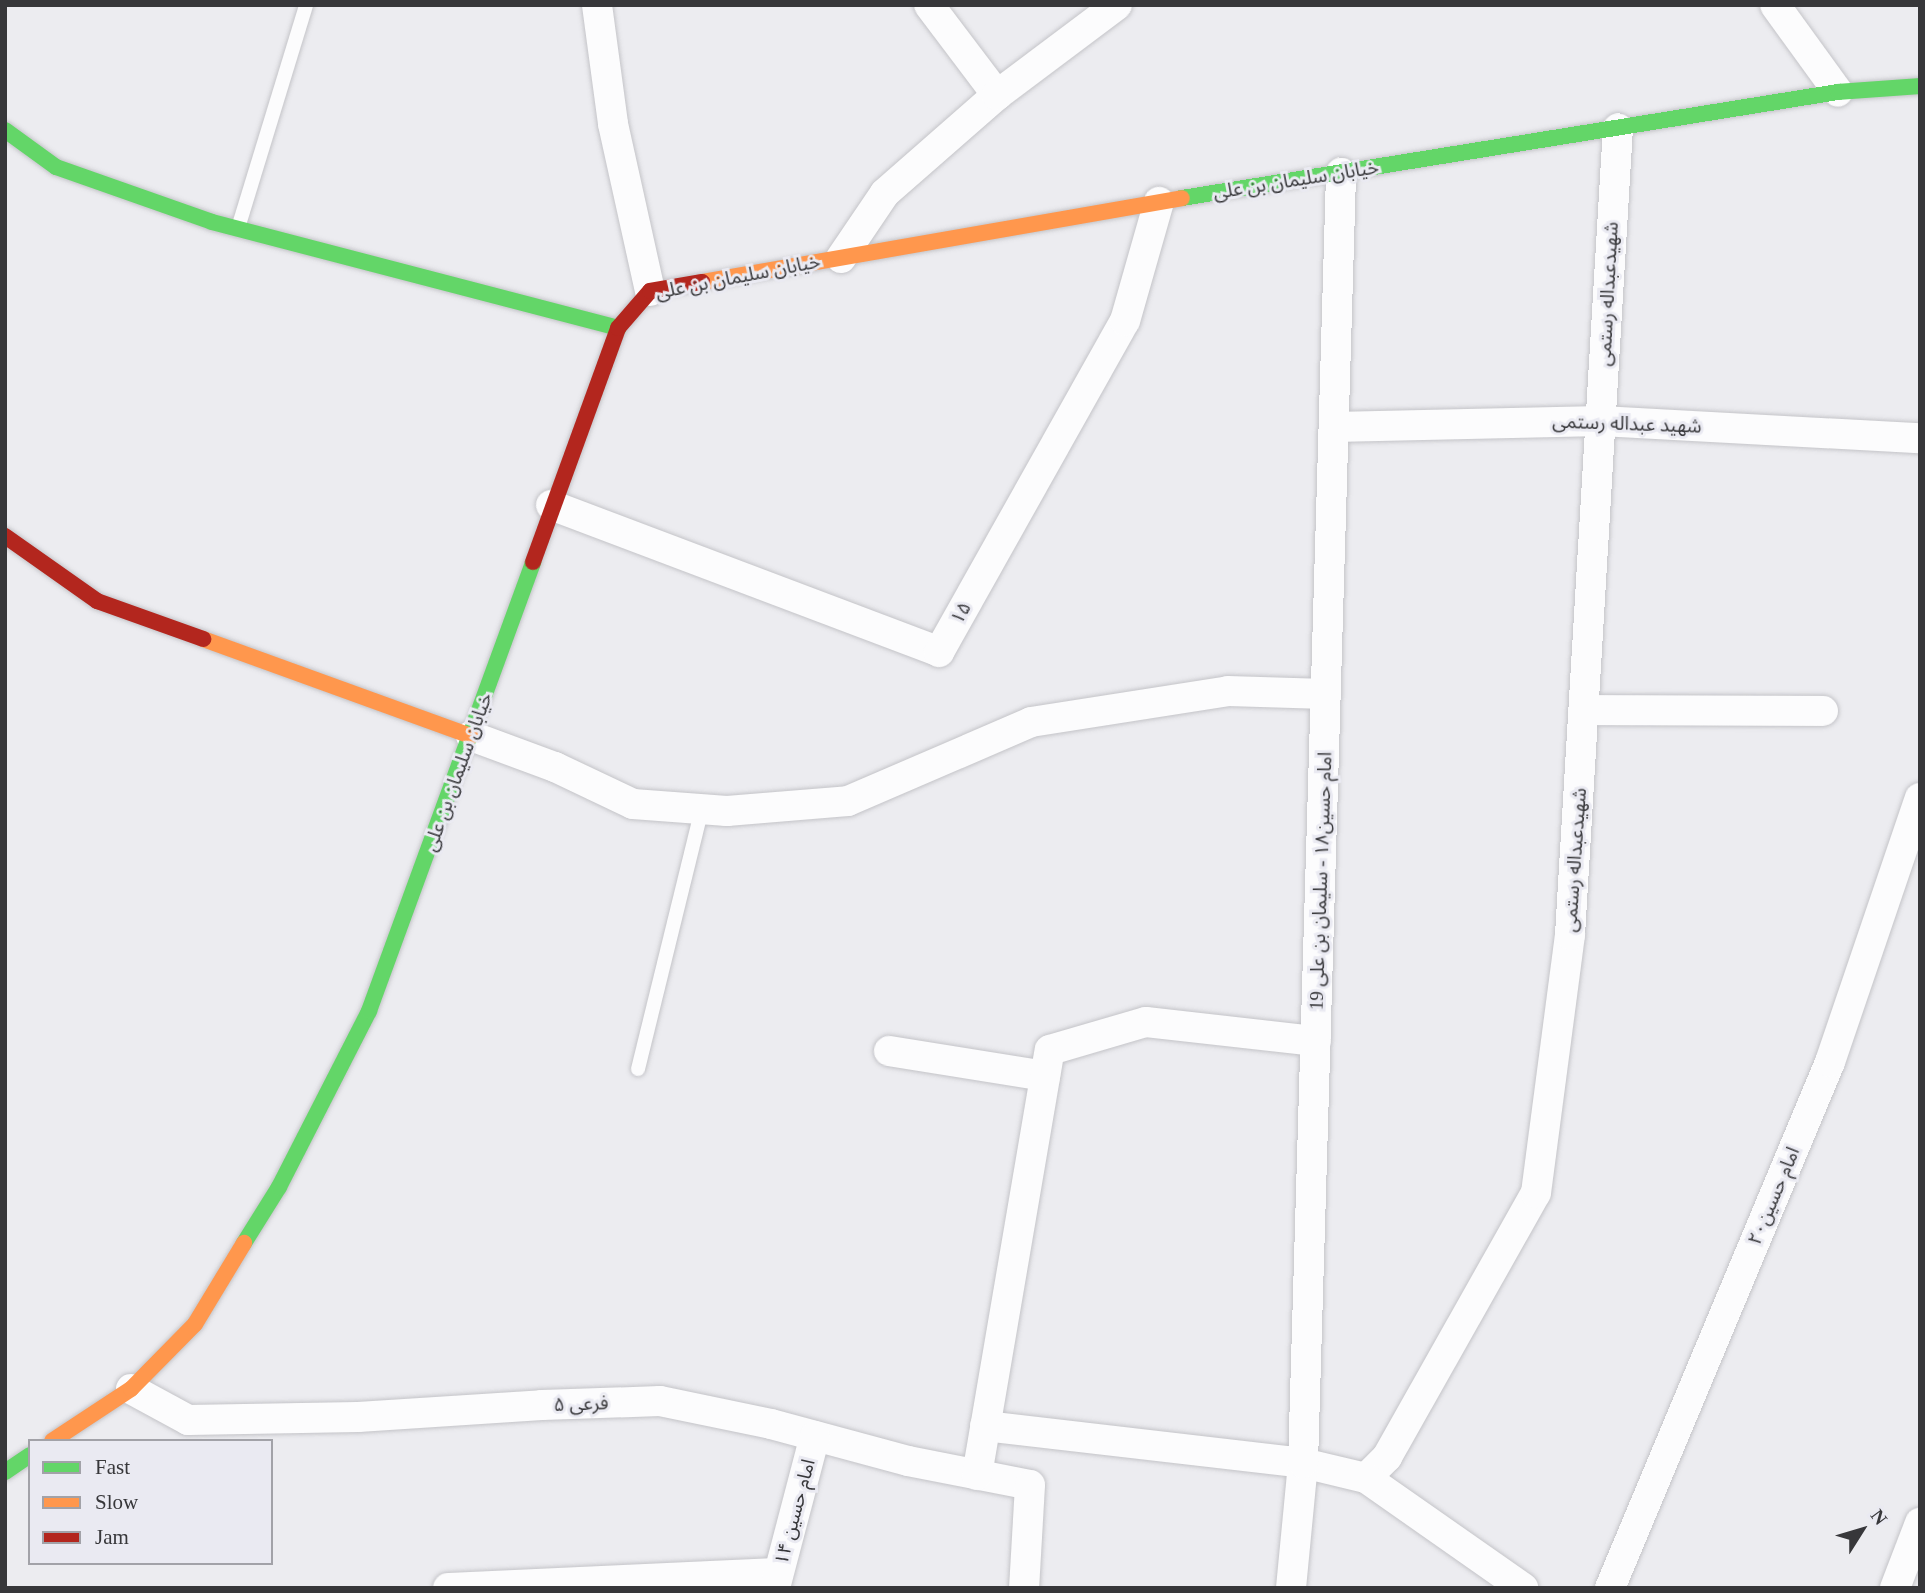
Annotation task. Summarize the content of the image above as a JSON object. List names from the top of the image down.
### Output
{
  "streets": {
    "street": [
      "خیابان سلیمان بن علی",
      "شهیدعبداله رستمی",
      "شهید عبداله رستمی",
      "۱۵",
      "امام حسین۱۸ - سلیمان بن علی 19",
      "امام حسین۲۰",
      "فرعی ۵",
      "امام حسین ۱۴"
    ]
  },
  "crossings": [
    ["خیابان سلیمان بن علی", "شهیدعبداله رستمی"],
    ["خیابان سلیمان بن علی", "۱۵"],
    ["خیابان سلیمان بن علی", "امام حسین۱۸ - سلیمان بن علی 19"],
    ["خیابان سلیمان بن علی", "فرعی ۵"],
    ["شهیدعبداله رستمی", "شهید عبداله رستمی"],
    ["شهید عبداله رستمی", "امام حسین۱۸ - سلیمان بن علی 19"],
    ["فرعی ۵", "امام حسین ۱۴"]
  ],
  "legend": ["Fast", "Slow", "Jam"],
  "north": "top right"
}
